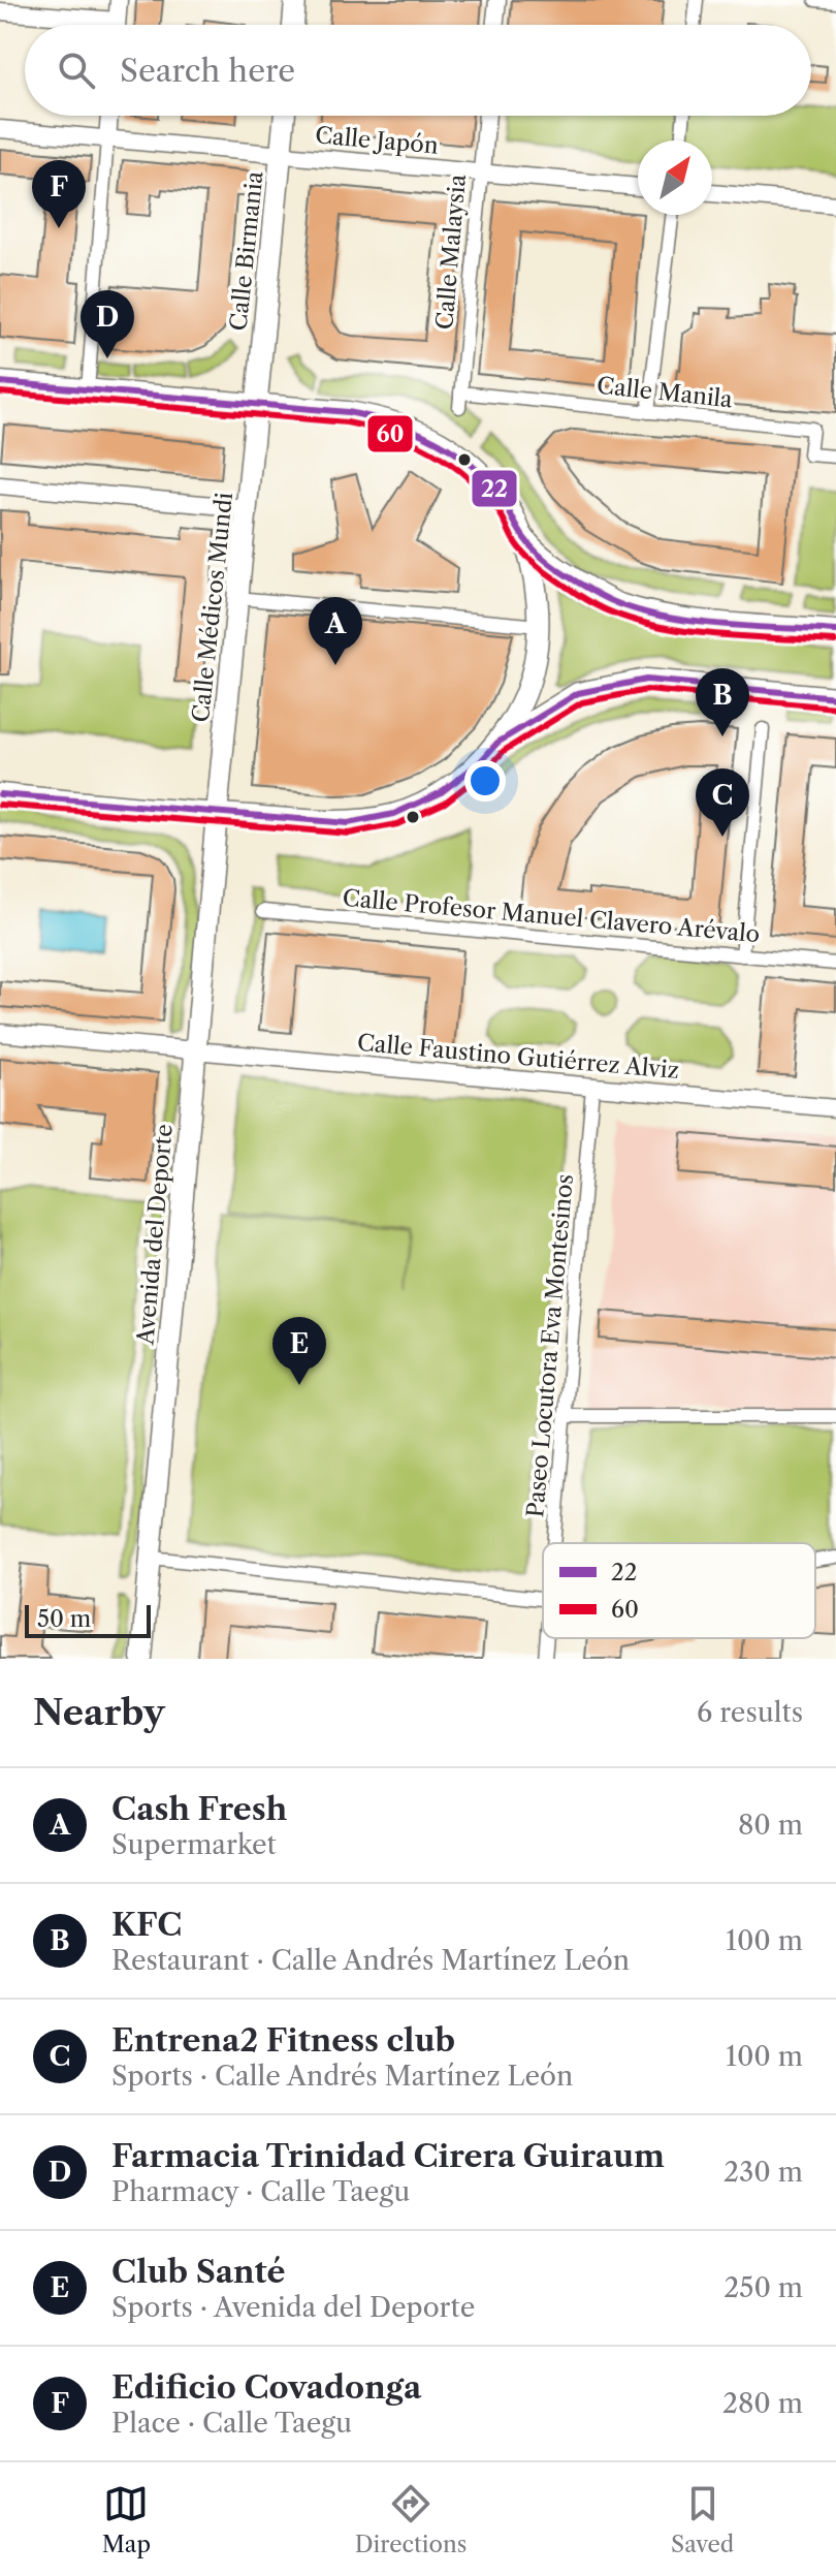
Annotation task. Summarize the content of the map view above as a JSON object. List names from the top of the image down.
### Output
{
  "streets": {
    "street": [
      "Calle Japón",
      "Calle Birmania",
      "Calle Malaysia",
      "Calle Manila",
      "Calle Médicos Mundi",
      "Calle Profesor Manuel Clavero Arévalo",
      "Calle Faustino Gutiérrez Alviz",
      "Avenida del Deporte",
      "Paseo Locutora Eva Montesinos"
    ]
  },
  "crossings": [
    ["Calle Japón", "Calle Birmania"],
    ["Calle Japón", "Calle Malaysia"],
    ["Calle Birmania", "Calle Médicos Mundi"],
    ["Calle Malaysia", "Calle Manila"],
    ["Calle Médicos Mundi", "Avenida del Deporte"],
    ["Calle Faustino Gutiérrez Alviz", "Avenida del Deporte"],
    ["Calle Faustino Gutiérrez Alviz", "Paseo Locutora Eva Montesinos"]
  ],
  "lines": ["transit line 22", "transit line 60"],
  "legend": ["22", "60"],
  "scale_bar": "50 m",
  "north": "top right",
  "page": {
    "search": "Search here",
    "pins": [
      "F",
      "D",
      "A",
      "B",
      "C",
      "E"
    ],
    "scale": "50 m",
    "heading": ["Nearby", "6 results"],
    "list": [
      {
        "mark": "A",
        "name": "Cash Fresh",
        "note": "Supermarket",
        "value": "80 m"
      },
      {
        "mark": "B",
        "name": "KFC",
        "note": "Restaurant · Calle Andrés Martínez León",
        "value": "100 m"
      },
      {
        "mark": "C",
        "name": "Entrena2 Fitness club",
        "note": "Sports · Calle Andrés Martínez León",
        "value": "100 m"
      },
      {
        "mark": "D",
        "name": "Farmacia Trinidad Cirera Guiraum",
        "note": "Pharmacy · Calle Taegu",
        "value": "230 m"
      },
      {
        "mark": "E",
        "name": "Club Santé",
        "note": "Sports · Avenida del Deporte",
        "value": "250 m"
      },
      {
        "mark": "F",
        "name": "Edificio Covadonga",
        "note": "Place · Calle Taegu",
        "value": "280 m"
      }
    ],
    "nav": ["Map", "Directions", "Saved"]
  }
}
